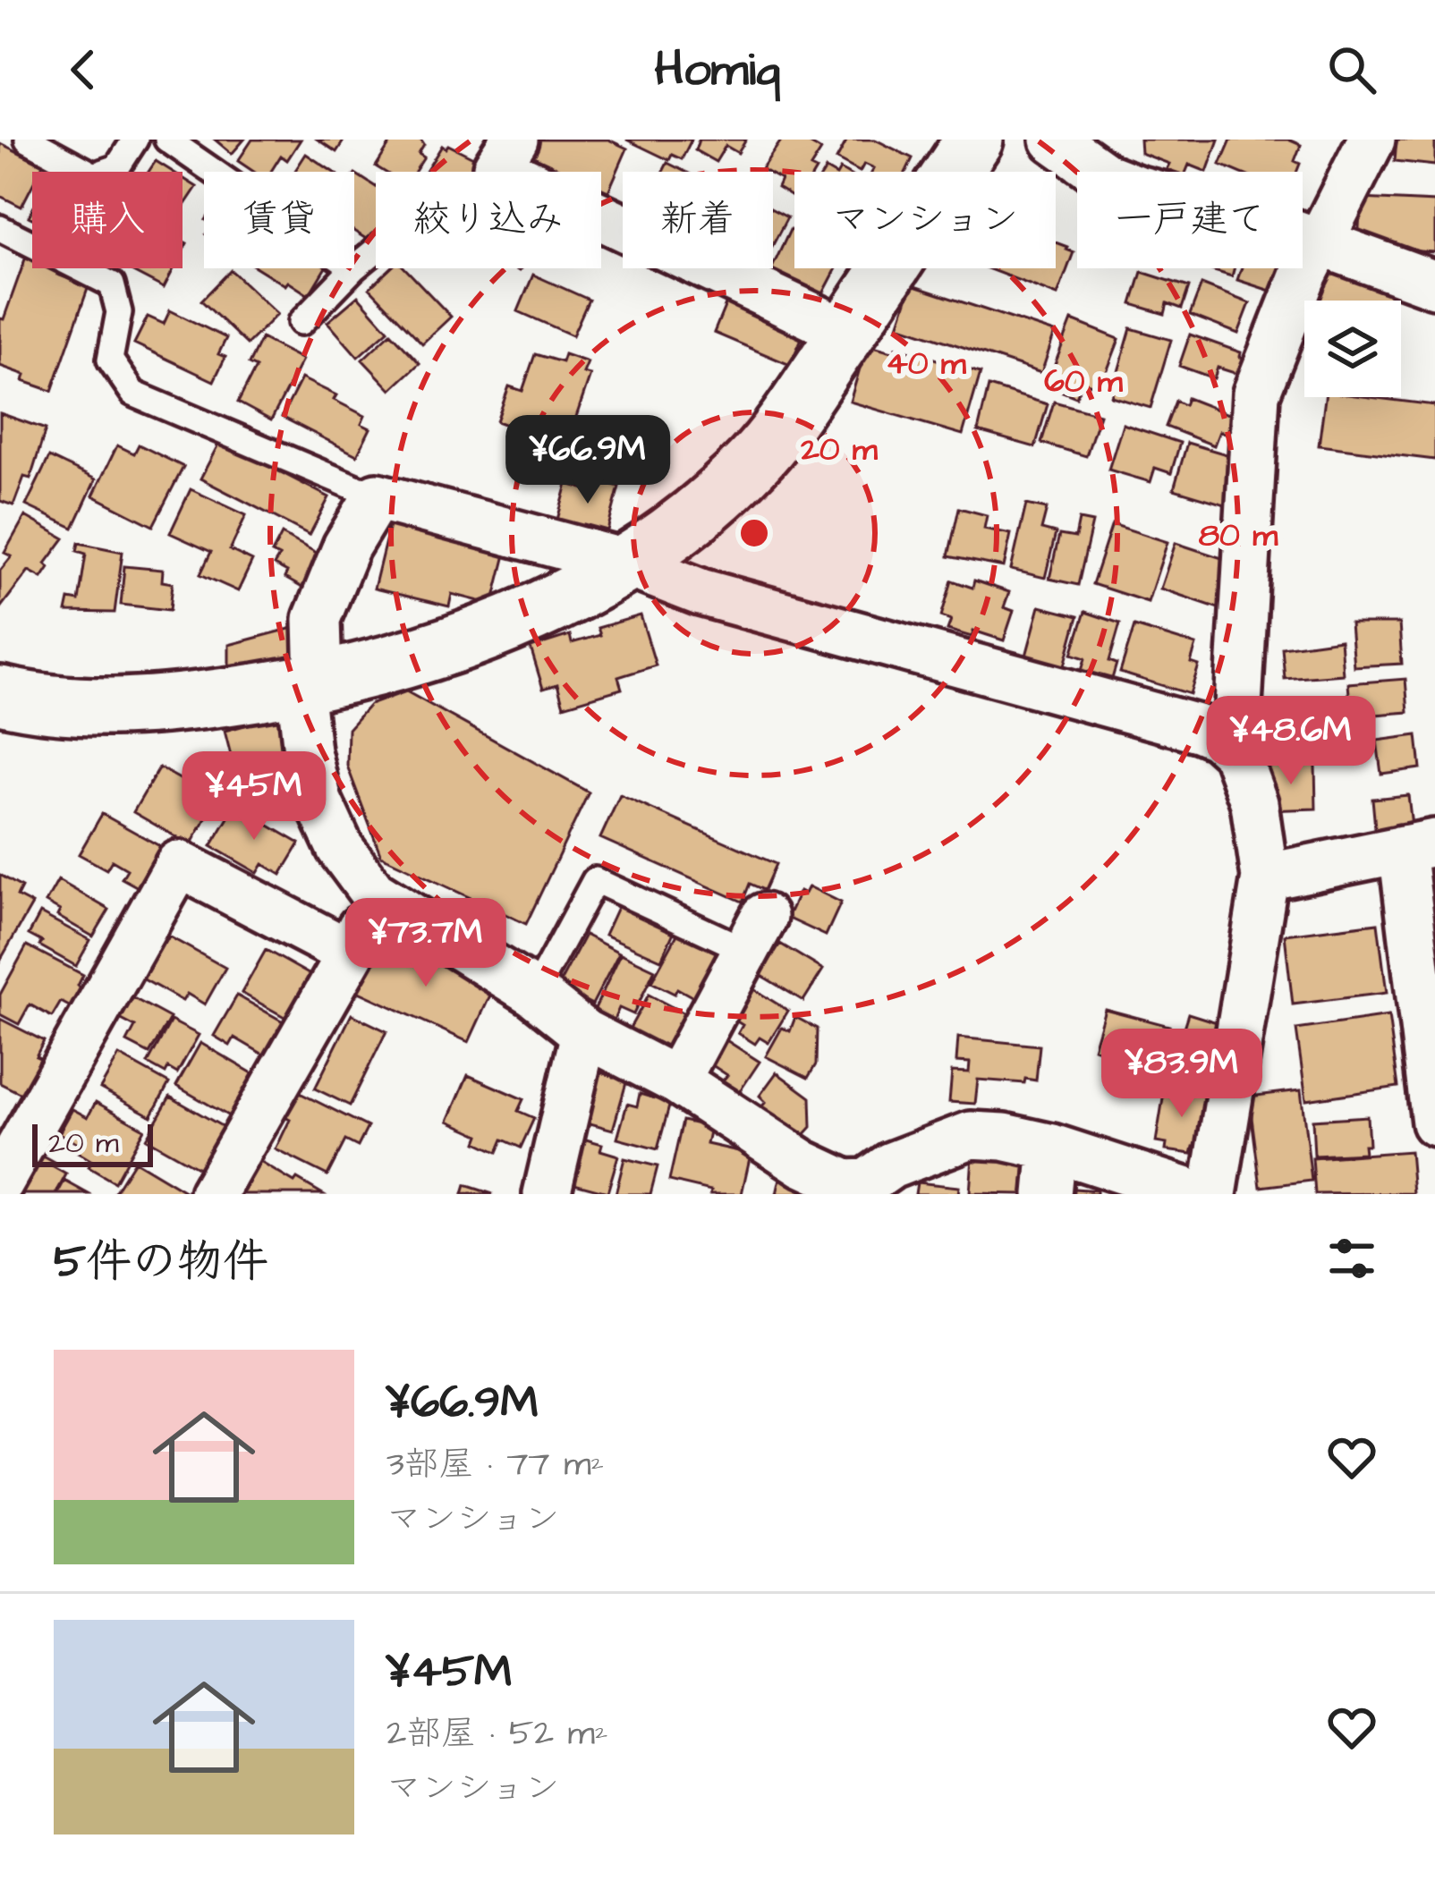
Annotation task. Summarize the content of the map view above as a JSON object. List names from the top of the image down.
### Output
{
  "scale_bar": "20 m",
  "page": {
    "header": "Homiq",
    "chip": [
      "購入",
      "賃貸",
      "絞り込み",
      "新着",
      "マンション",
      "一戸建て"
    ],
    "price": [
      "¥66.9M",
      "¥48.6M",
      "¥45M",
      "¥73.7M",
      "¥83.9M"
    ],
    "scale": "20 m",
    "heading": "5件の物件",
    "list": [
      {
        "name": "¥66.9M",
        "note": "3部屋 · 77 m² · マンション"
      },
      {
        "name": "¥45M",
        "note": "2部屋 · 52 m² · マンション"
      }
    ]
  },
  "rings": [
    "40 m",
    "60 m",
    "20 m",
    "80 m"
  ]
}
